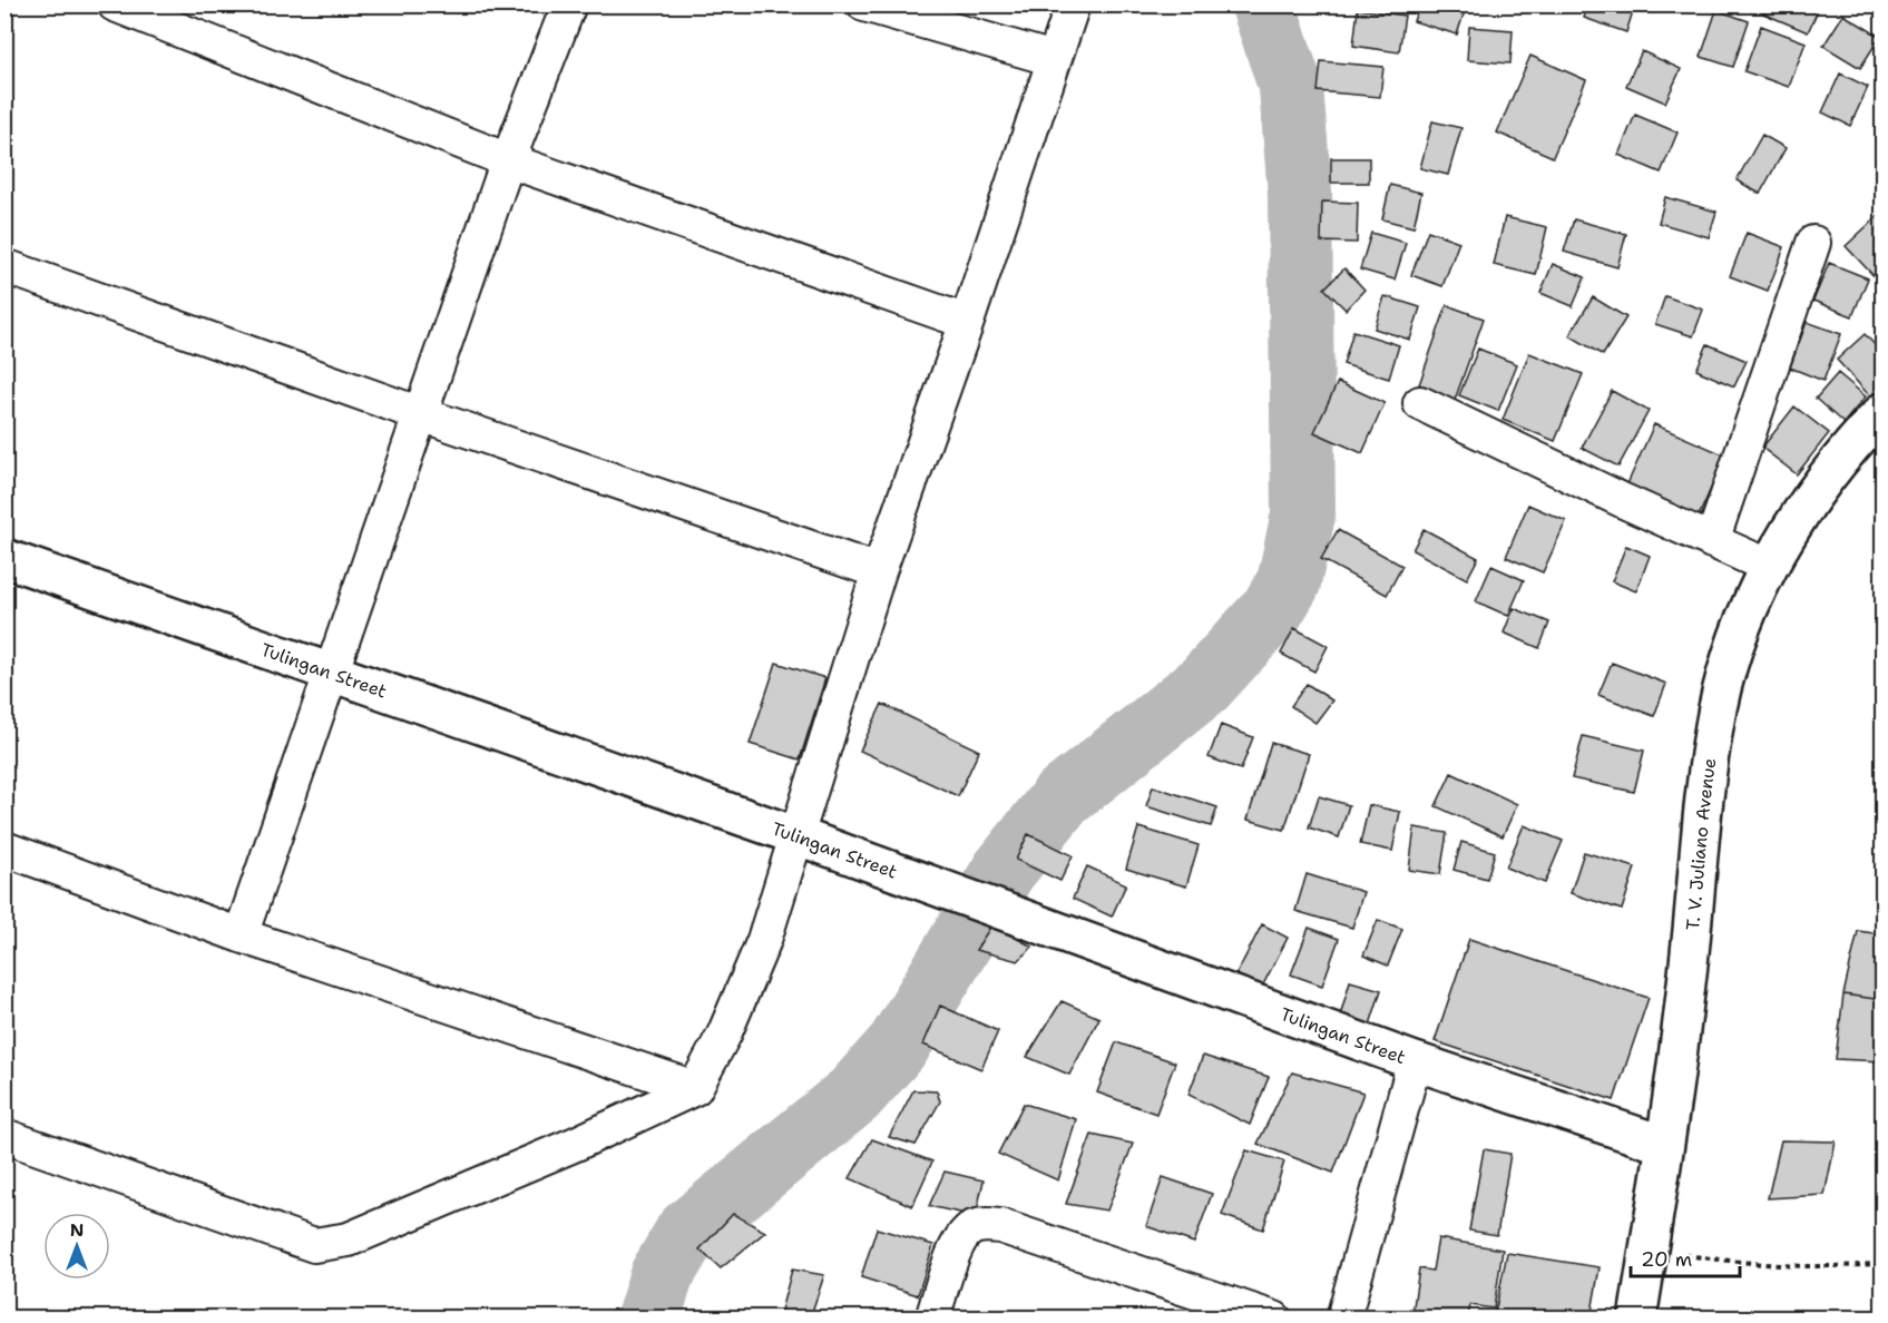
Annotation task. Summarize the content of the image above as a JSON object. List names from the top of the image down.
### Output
{
  "streets": {
    "street": ["Tulingan Street", "T. V. Juliano Avenue"]
  },
  "crossings": [
    ["Tulingan Street", "T. V. Juliano Avenue"]
  ],
  "scale_bar": "20 m",
  "north": "top"
}
